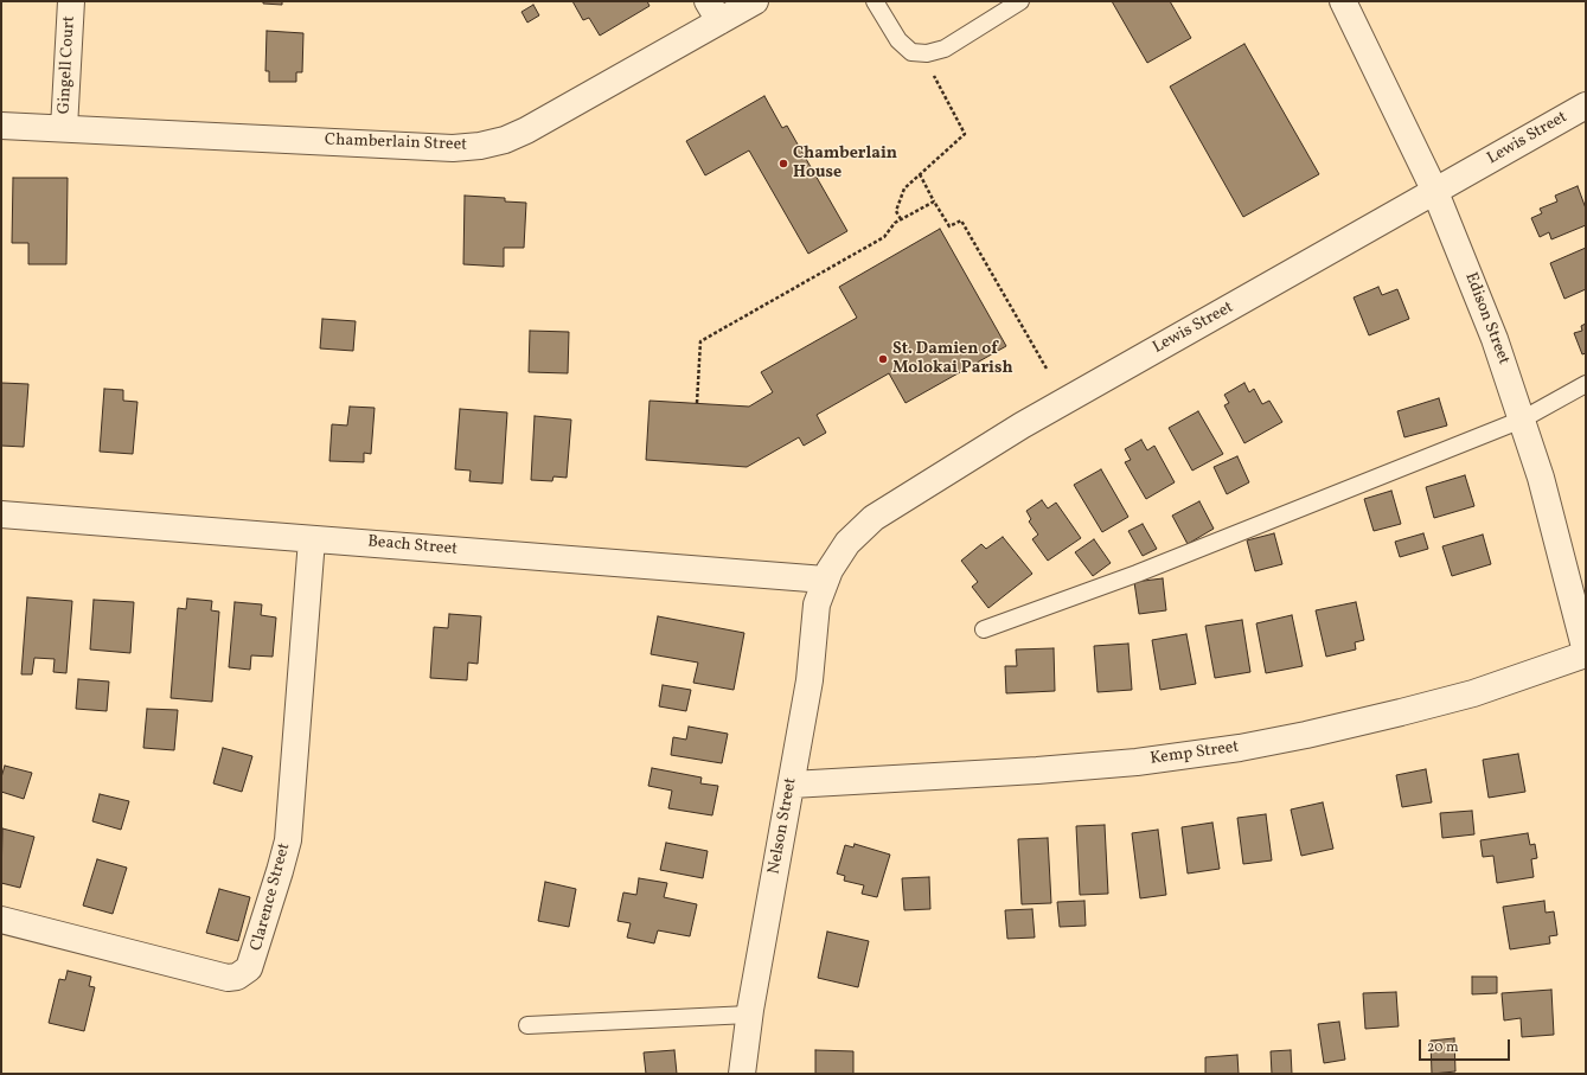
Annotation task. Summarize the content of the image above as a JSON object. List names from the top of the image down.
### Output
{
  "streets": {
    "street": [
      "Gingell Court",
      "Lewis Street",
      "Chamberlain Street",
      "Edison Street",
      "Beach Street",
      "Kemp Street",
      "Nelson Street",
      "Clarence Street"
    ]
  },
  "crossings": [
    ["Gingell Court", "Chamberlain Street"],
    ["Lewis Street", "Edison Street"],
    ["Lewis Street", "Beach Street"],
    ["Lewis Street", "Nelson Street"],
    ["Edison Street", "Kemp Street"],
    ["Beach Street", "Nelson Street"],
    ["Beach Street", "Clarence Street"],
    ["Kemp Street", "Nelson Street"]
  ],
  "places": ["Chamberlain House", "St. Damien of Molokai Parish"],
  "scale_bar": "20 m"
}
